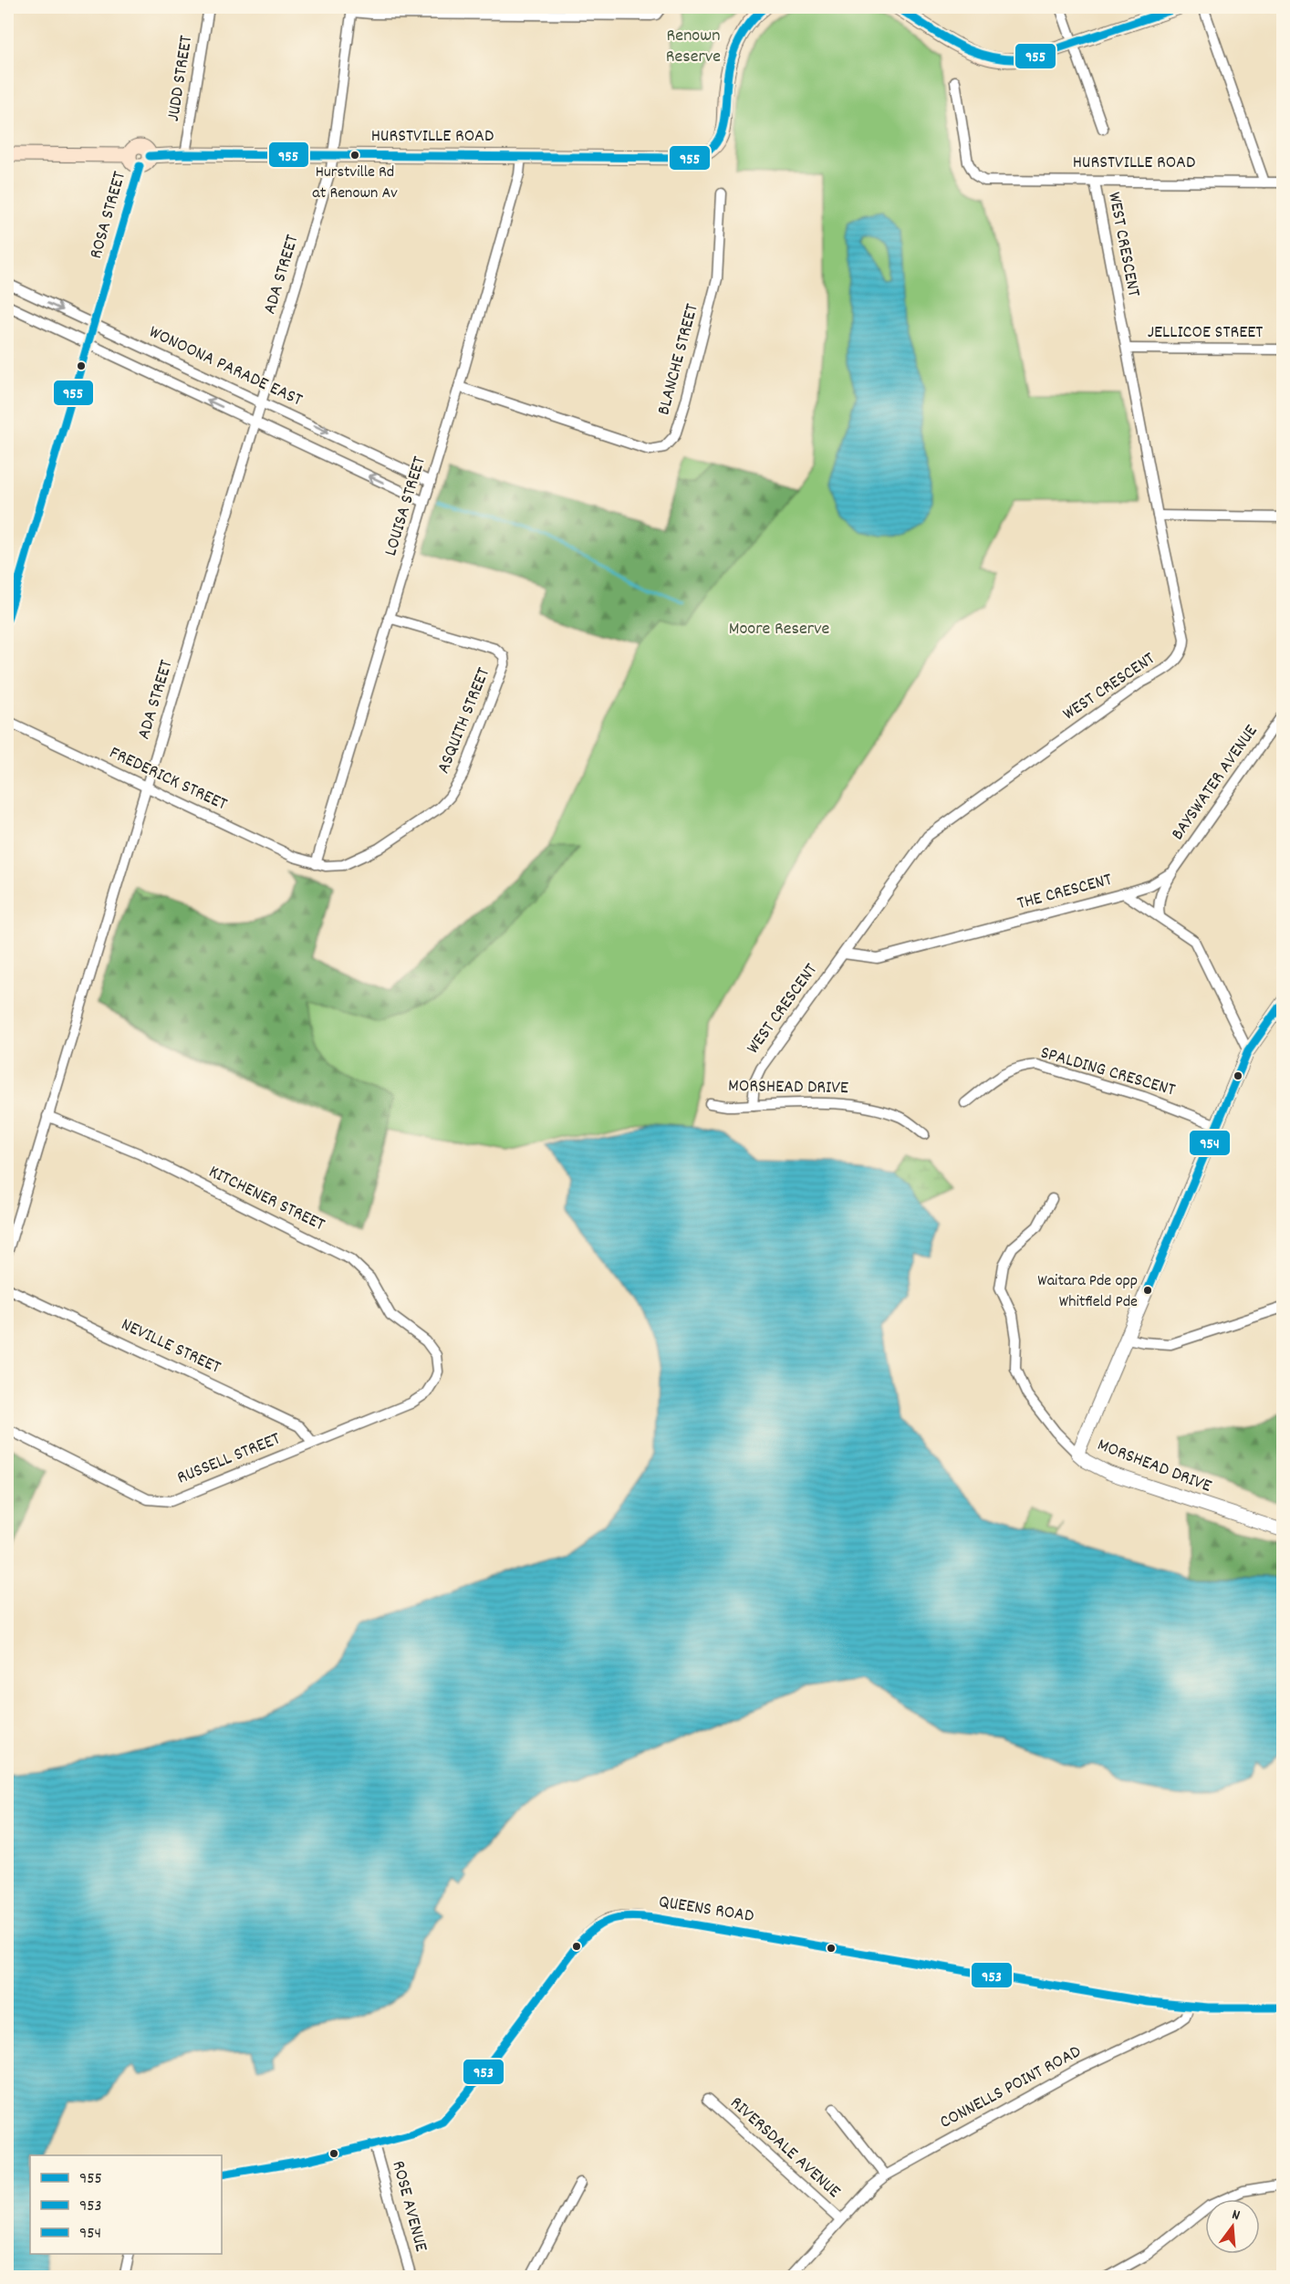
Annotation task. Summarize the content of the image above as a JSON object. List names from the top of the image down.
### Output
{
  "streets": {
    "main road": ["HURSTVILLE ROAD"],
    "street": [
      "JUDD STREET",
      "ROSA STREET",
      "WEST CRESCENT",
      "ADA STREET",
      "JELLICOE STREET",
      "BLANCHE STREET",
      "WONOONA PARADE EAST",
      "LOUISA STREET",
      "ASQUITH STREET",
      "FREDERICK STREET",
      "BAYSWATER AVENUE",
      "THE CRESCENT",
      "SPALDING CRESCENT",
      "MORSHEAD DRIVE",
      "KITCHENER STREET",
      "NEVILLE STREET",
      "RUSSELL STREET",
      "QUEENS ROAD",
      "CONNELLS POINT ROAD",
      "RIVERSDALE AVENUE",
      "ROSE AVENUE"
    ]
  },
  "crossings": [
    ["JUDD STREET", "HURSTVILLE ROAD"],
    ["HURSTVILLE ROAD", "ROSA STREET"],
    ["HURSTVILLE ROAD", "WEST CRESCENT"],
    ["HURSTVILLE ROAD", "ADA STREET"],
    ["HURSTVILLE ROAD", "LOUISA STREET"],
    ["ROSA STREET", "WONOONA PARADE EAST"],
    ["WEST CRESCENT", "JELLICOE STREET"],
    ["WEST CRESCENT", "THE CRESCENT"],
    ["WEST CRESCENT", "MORSHEAD DRIVE"],
    ["ADA STREET", "WONOONA PARADE EAST"],
    ["ADA STREET", "FREDERICK STREET"],
    ["ADA STREET", "KITCHENER STREET"],
    ["BLANCHE STREET", "LOUISA STREET"],
    ["WONOONA PARADE EAST", "LOUISA STREET"],
    ["LOUISA STREET", "ASQUITH STREET"],
    ["LOUISA STREET", "FREDERICK STREET"],
    ["ASQUITH STREET", "FREDERICK STREET"],
    ["BAYSWATER AVENUE", "THE CRESCENT"],
    ["KITCHENER STREET", "RUSSELL STREET"],
    ["NEVILLE STREET", "RUSSELL STREET"],
    ["QUEENS ROAD", "CONNELLS POINT ROAD"],
    ["QUEENS ROAD", "ROSE AVENUE"],
    ["CONNELLS POINT ROAD", "RIVERSDALE AVENUE"]
  ],
  "parks": ["Renown Reserve", "Moore Reserve"],
  "places": ["Hurstville Rd at Renown Av", "Waitara Pde opp Whitfield Pde"],
  "lines": ["transit line 955", "transit line 954", "transit line 953"],
  "legend": ["955", "953", "954"],
  "north": "top"
}
